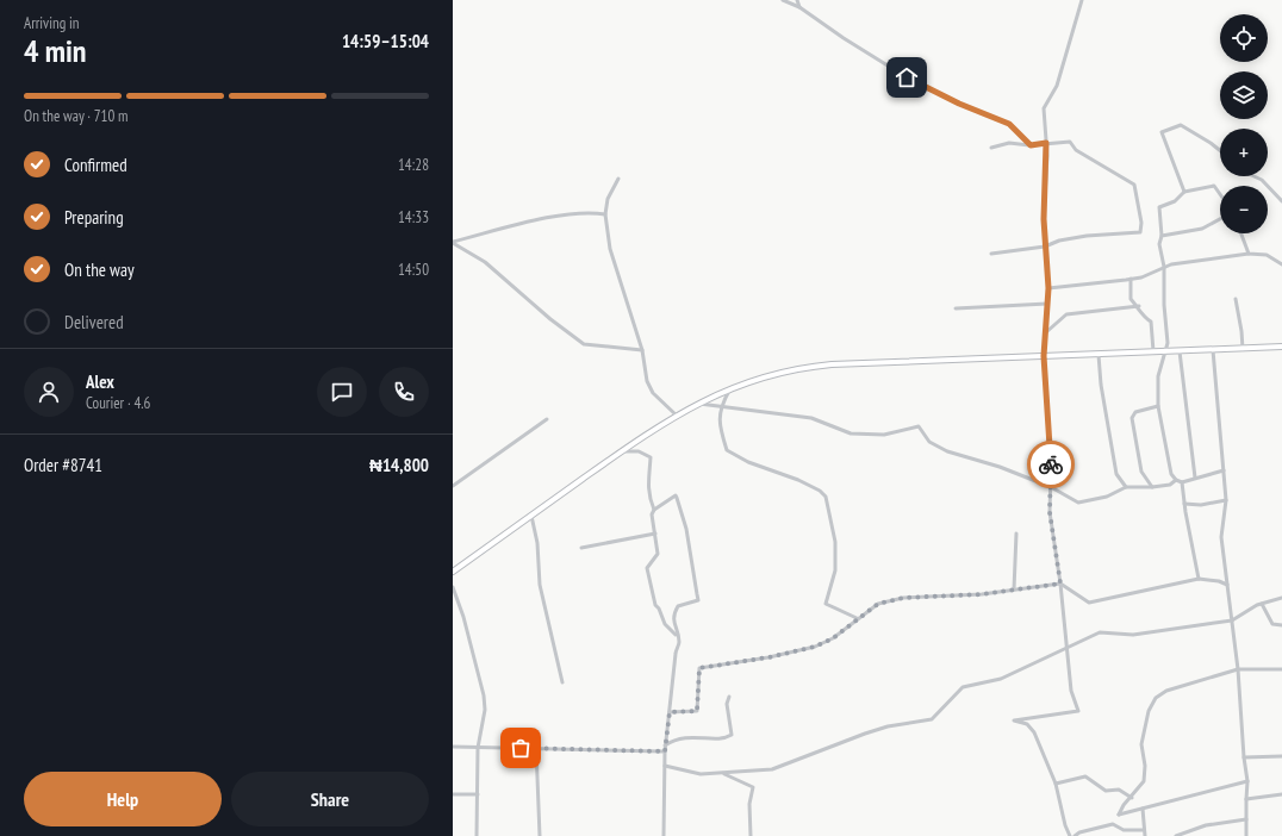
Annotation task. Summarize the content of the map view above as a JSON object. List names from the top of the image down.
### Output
{
  "page": {
    "heading": ["4 min", "Arriving in", "14:59–15:04"],
    "panel": [
      "Alex",
      "Courier · 4.6",
      "Order #8741",
      "₦14,800"
    ],
    "map_buttons": ["+", "−"],
    "bar": "On the way · 710 m",
    "list": [
      ["Confirmed", "14:28"],
      ["Preparing", "14:33"],
      ["On the way", "14:50"],
      "Delivered"
    ],
    "buttons": ["Help", "Share"]
  }
}
